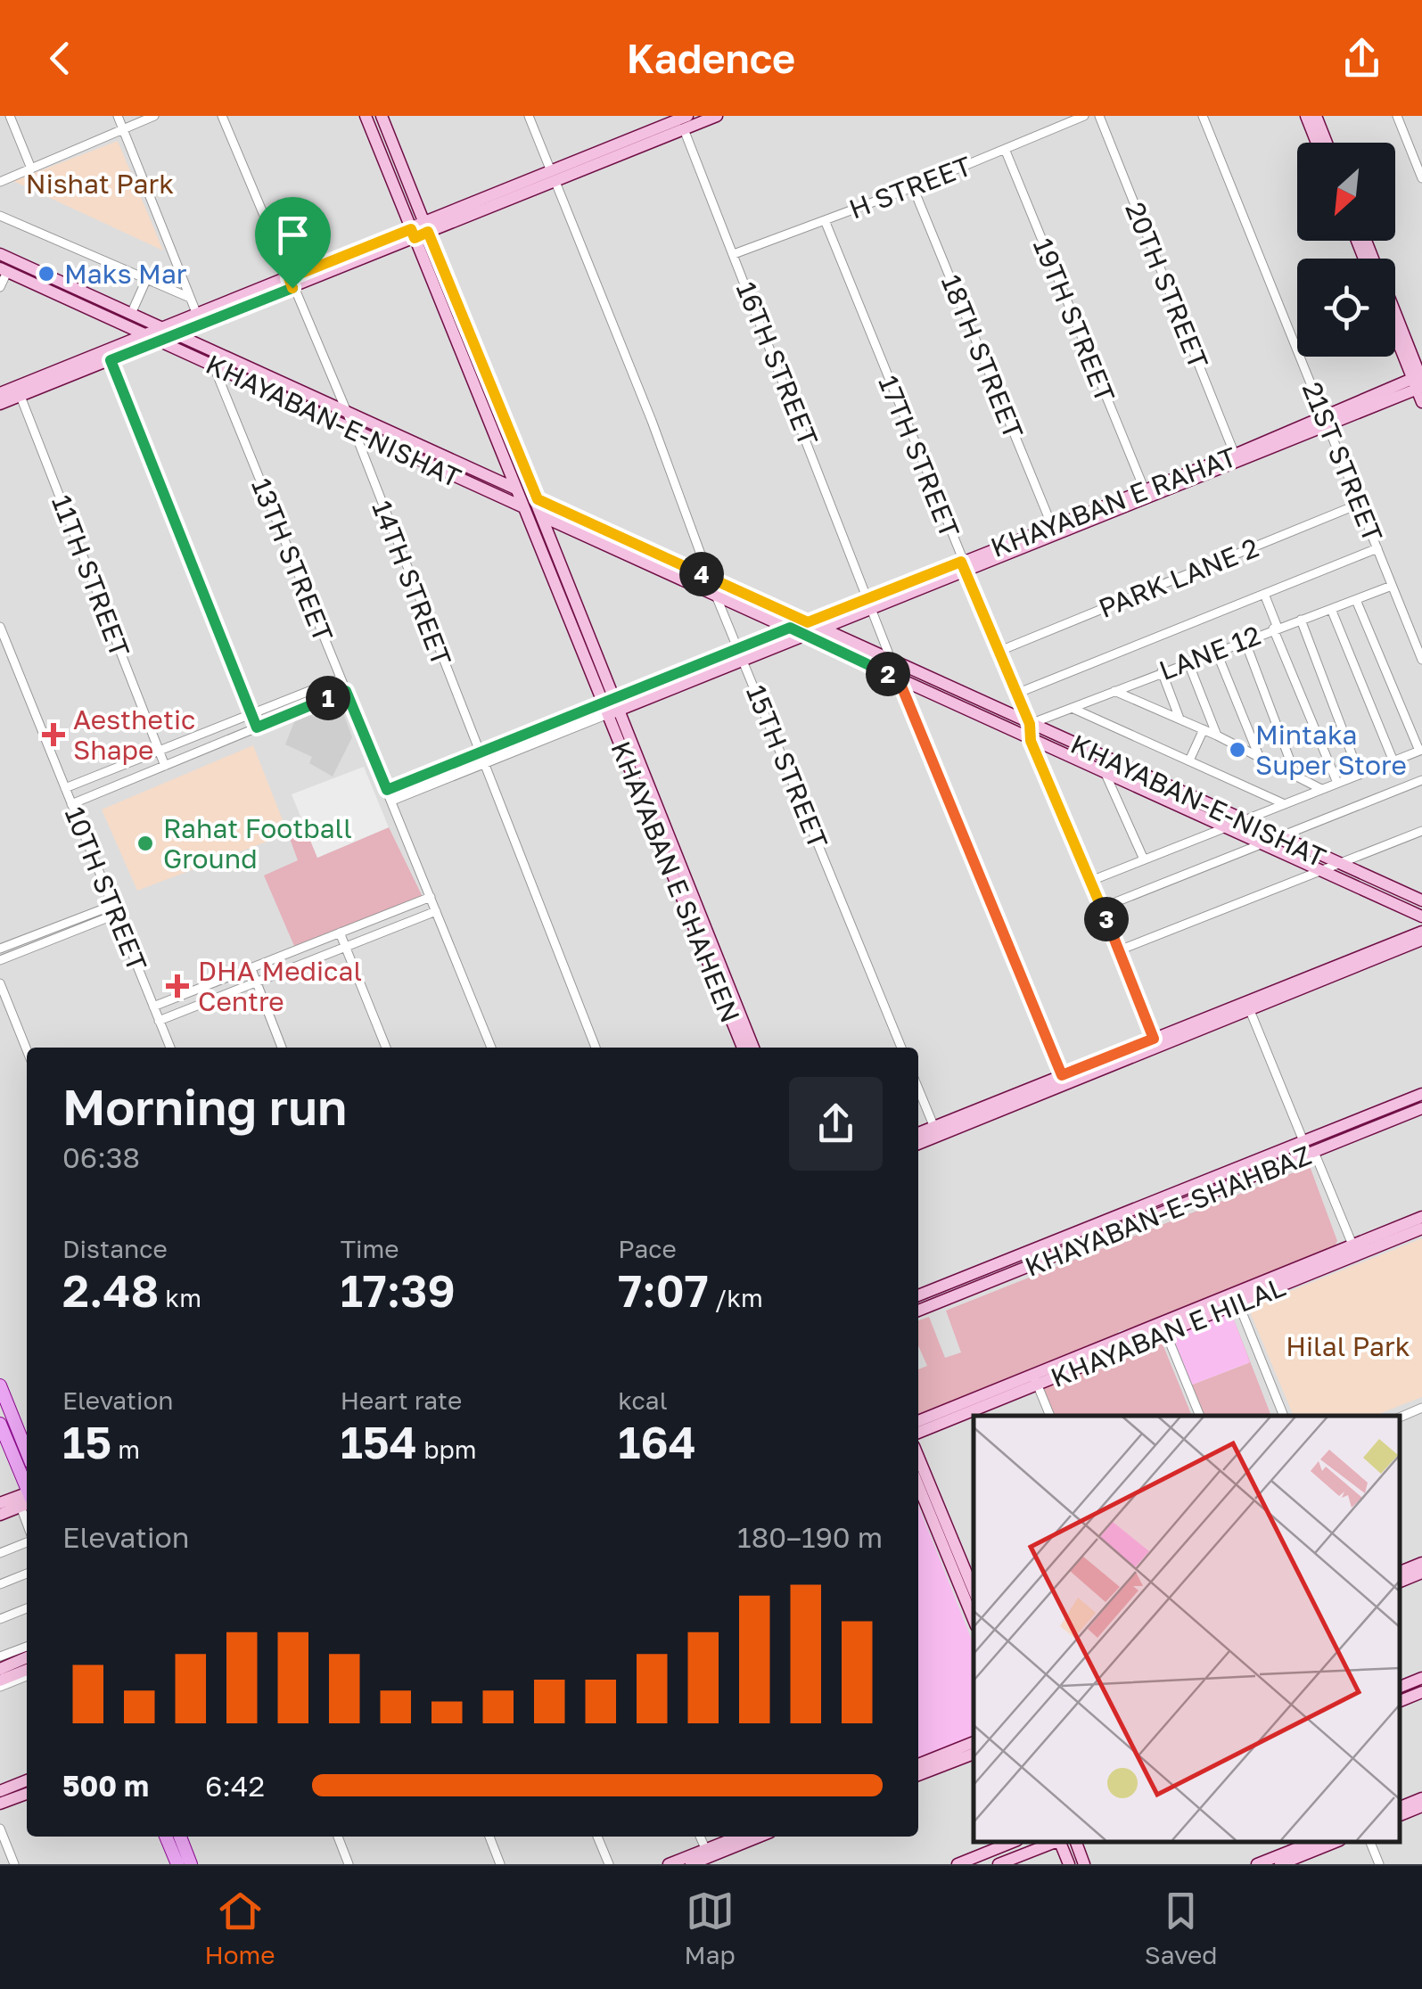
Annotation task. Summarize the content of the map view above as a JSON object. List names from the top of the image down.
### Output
{
  "streets": {
    "street": [
      "H STREET",
      "20TH STREET",
      "19TH STREET",
      "18TH STREET",
      "16TH STREET",
      "KHAYABAN-E-NISHAT",
      "17TH STREET",
      "21ST STREET",
      "KHAYABAN E RAHAT",
      "13TH STREET",
      "11TH STREET",
      "PARK LANE 2",
      "14TH STREET",
      "LANE 12",
      "15TH STREET",
      "KHAYABAN E SHAHEEN",
      "10TH STREET",
      "KHAYABAN-E-SHAHBAZ",
      "KHAYABAN E HILAL"
    ]
  },
  "crossings": [
    ["H STREET", "19TH STREET"],
    ["H STREET", "18TH STREET"],
    ["H STREET", "16TH STREET"],
    ["H STREET", "17TH STREET"],
    ["20TH STREET", "KHAYABAN E RAHAT"],
    ["19TH STREET", "KHAYABAN E RAHAT"],
    ["18TH STREET", "KHAYABAN E RAHAT"],
    ["16TH STREET", "KHAYABAN-E-NISHAT"],
    ["16TH STREET", "KHAYABAN E RAHAT"],
    ["KHAYABAN-E-NISHAT", "17TH STREET"],
    ["KHAYABAN-E-NISHAT", "KHAYABAN E RAHAT"],
    ["KHAYABAN-E-NISHAT", "13TH STREET"],
    ["KHAYABAN-E-NISHAT", "14TH STREET"],
    ["KHAYABAN-E-NISHAT", "LANE 12"],
    ["KHAYABAN-E-NISHAT", "15TH STREET"],
    ["KHAYABAN-E-NISHAT", "KHAYABAN E SHAHEEN"],
    ["17TH STREET", "KHAYABAN E RAHAT"],
    ["17TH STREET", "PARK LANE 2"],
    ["17TH STREET", "LANE 12"],
    ["21ST STREET", "KHAYABAN E RAHAT"],
    ["21ST STREET", "PARK LANE 2"],
    ["21ST STREET", "LANE 12"],
    ["KHAYABAN E RAHAT", "15TH STREET"],
    ["KHAYABAN E RAHAT", "KHAYABAN E SHAHEEN"]
  ],
  "parks": ["Nishat Park", "Hilal Park"],
  "places": {
    "other": ["Maks Mar", "Mintaka Super Store", "Rahat Football Ground"],
    "health": ["Aesthetic Shape", "DHA Medical Centre"]
  },
  "north": "bottom left",
  "page": {
    "header": "Kadence",
    "pins": [
      "4",
      "2",
      "1",
      "3"
    ],
    "heading": ["Morning run", "06:38"],
    "stats": [
      ["Distance", "2.48 km"],
      ["Time", "17:39"],
      ["Pace", "7:07 /km"],
      ["Elevation", "15 m"],
      ["Heart rate", "154 bpm"],
      ["kcal", "164"]
    ],
    "chart": ["Elevation", "180–190 m"],
    "list": [
      {
        "name": "500 m",
        "note": "6:42"
      }
    ],
    "tabs": ["Home", "Map", "Saved"]
  }
}
